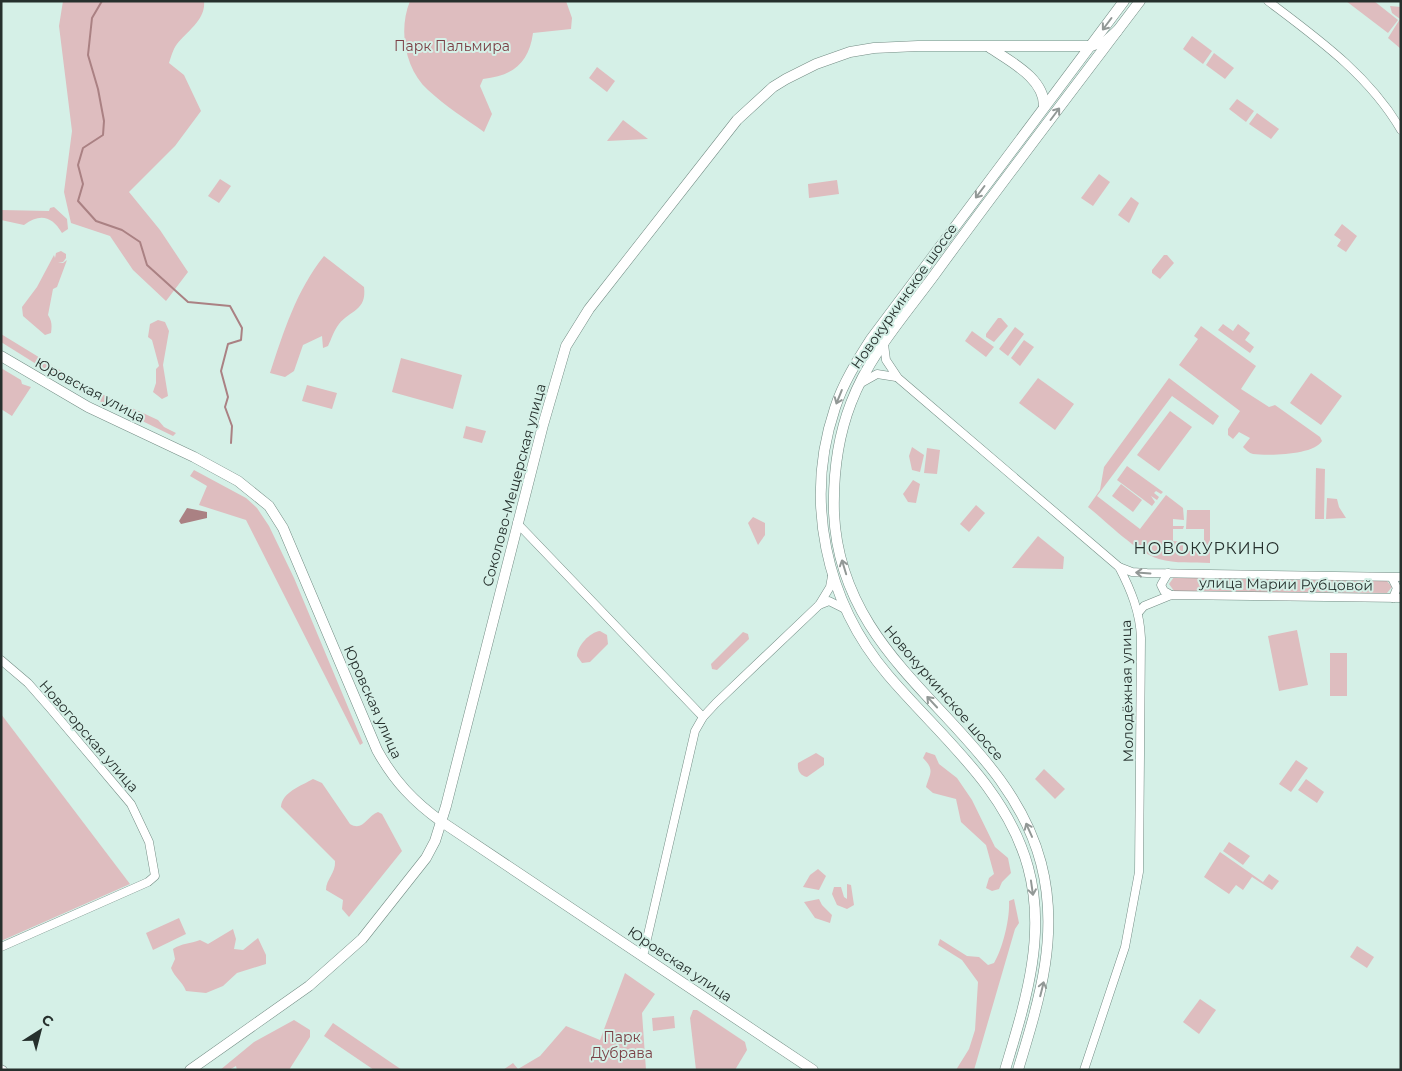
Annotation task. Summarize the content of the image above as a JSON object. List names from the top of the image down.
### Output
{
  "streets": {
    "street": [
      "Новокуркинское шоссе",
      "Юровская улица",
      "Соколово-Мещерская улица",
      "улица Марии Рубцовой",
      "Молодёжная улица",
      "Новогорская улица"
    ]
  },
  "crossings": [
    ["Новокуркинское шоссе", "Соколово-Мещерская улица"],
    ["Новокуркинское шоссе", "Молодёжная улица"],
    ["Юровская улица", "Соколово-Мещерская улица"],
    ["улица Марии Рубцовой", "Молодёжная улица"]
  ],
  "districts": ["НОВОКУРКИНО"],
  "parks": ["Парк Пальмира", "Парк Дубрава"],
  "north": "top right"
}
